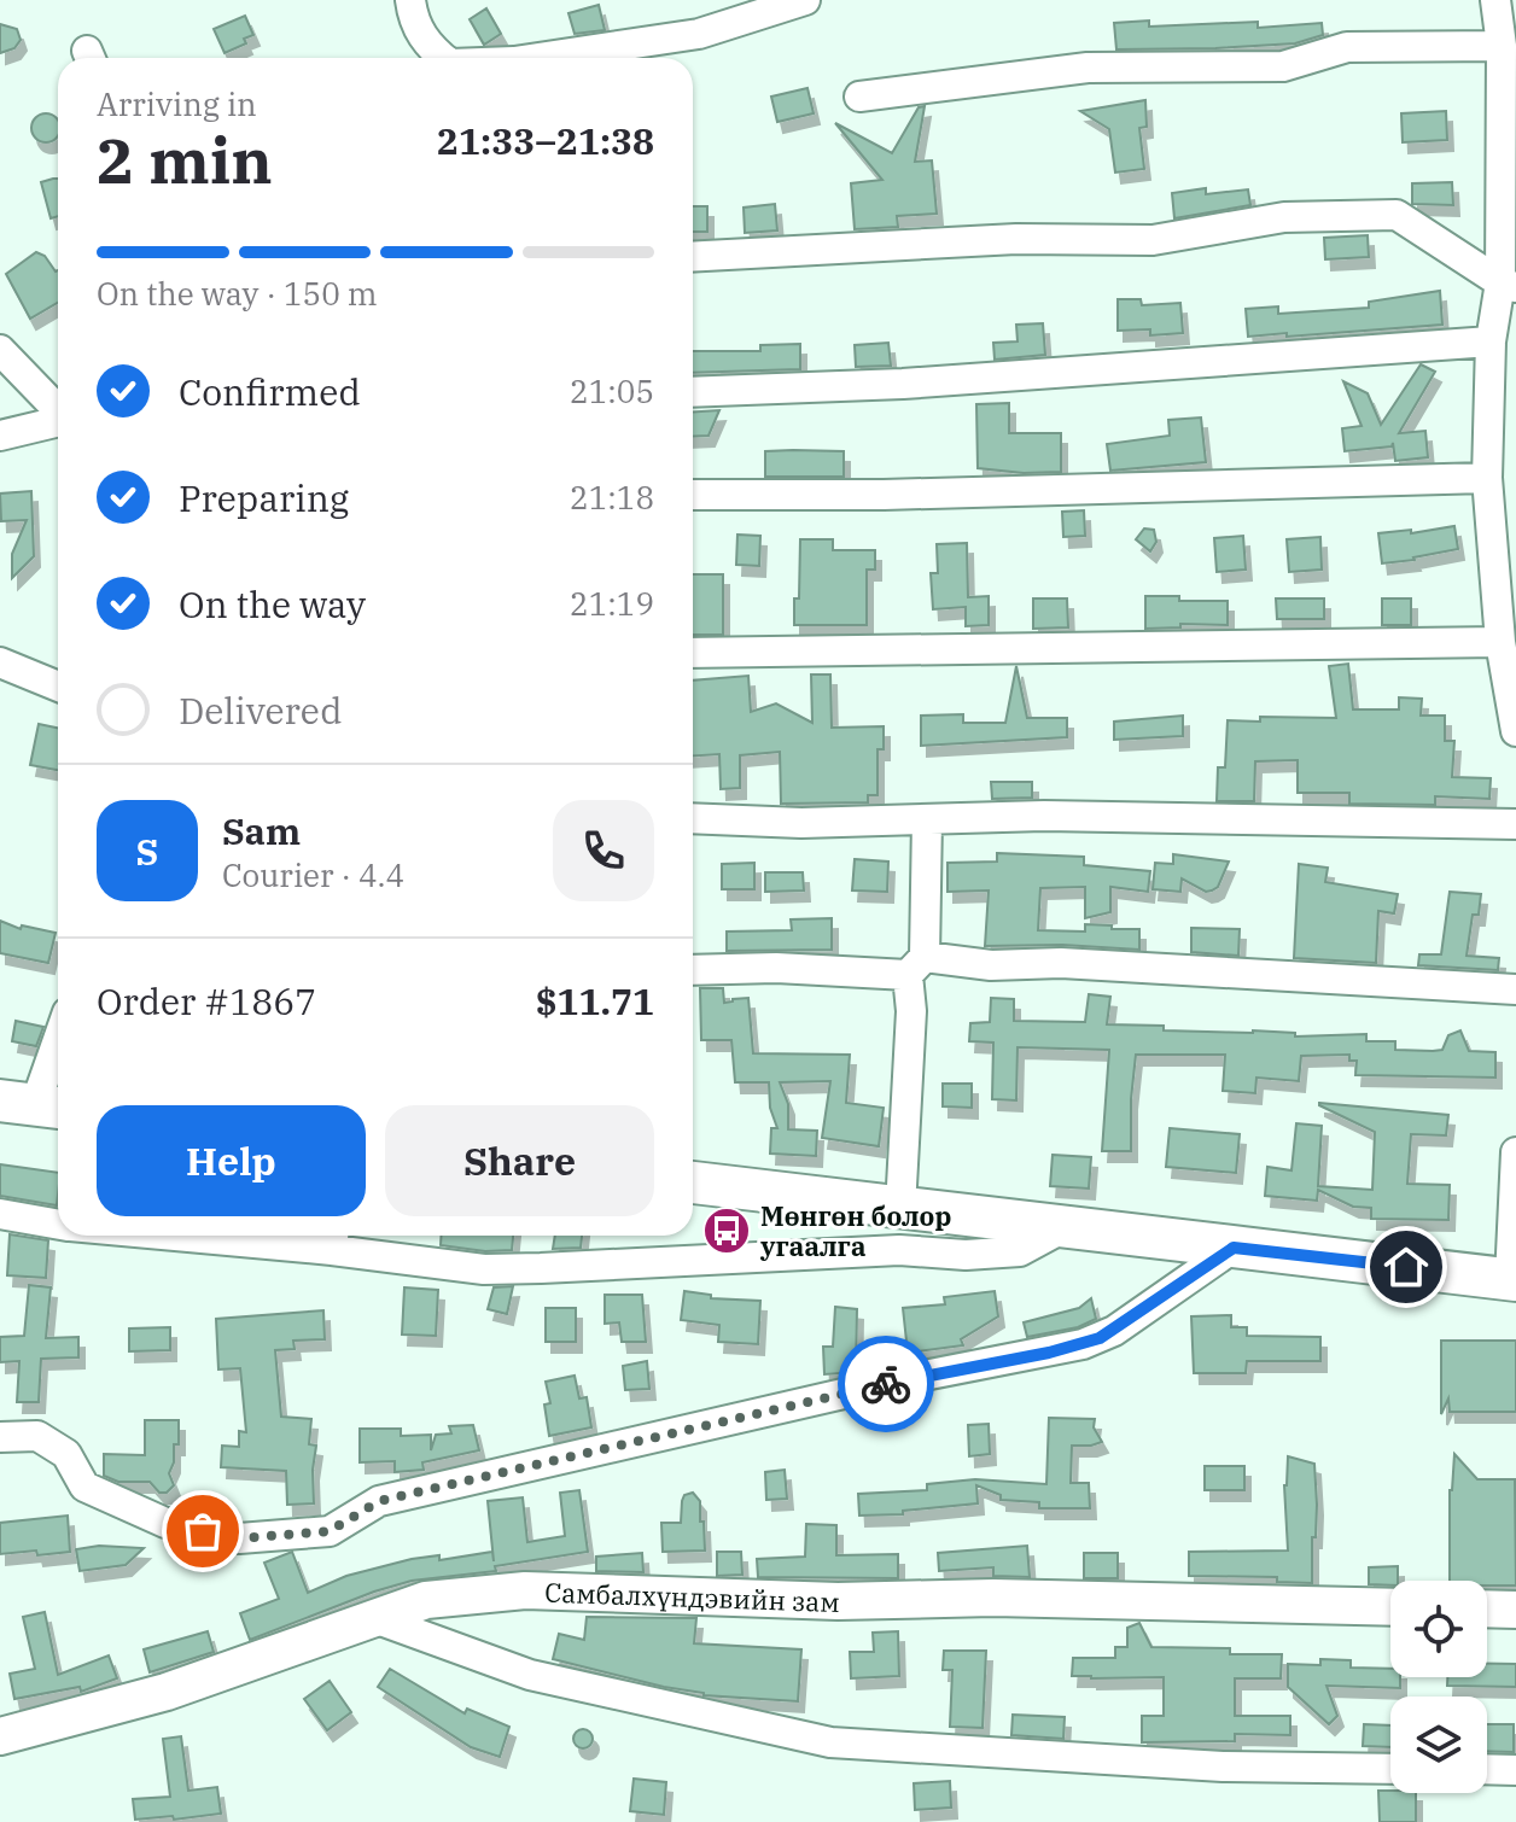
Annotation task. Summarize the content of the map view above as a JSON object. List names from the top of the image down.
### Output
{
  "streets": {
    "street": ["Самбалхүндэвийн зам"]
  },
  "places": {
    "bus stop": ["Мөнгөн болор угаалга"]
  },
  "page": {
    "heading": ["2 min", "Arriving in", "21:33–21:38"],
    "panel": [
      "Sam",
      "Courier · 4.4",
      "Order #1867",
      "$11.71"
    ],
    "bar": "On the way · 150 m",
    "list": [
      ["Confirmed", "21:05"],
      ["Preparing", "21:18"],
      ["On the way", "21:19"],
      "Delivered"
    ],
    "round": "S",
    "buttons": ["Help", "Share"]
  }
}
